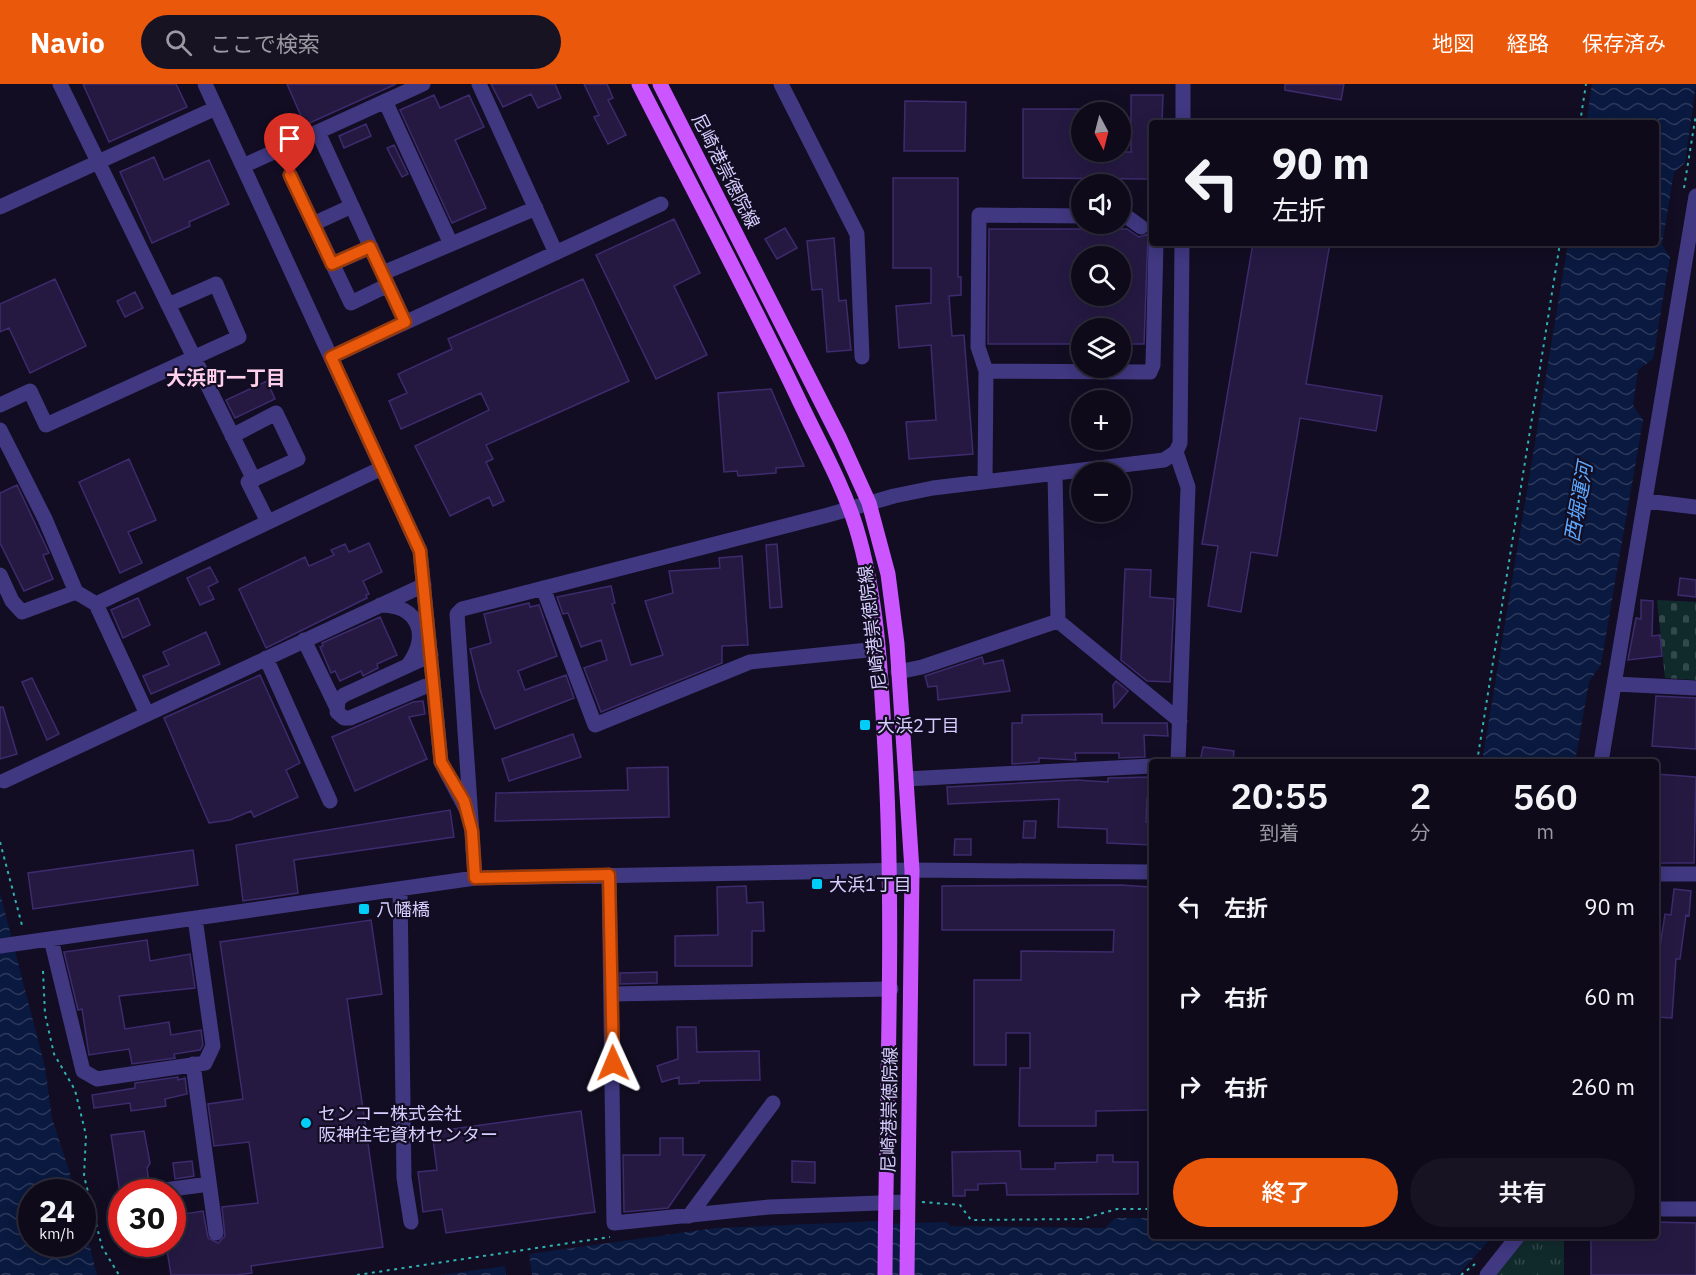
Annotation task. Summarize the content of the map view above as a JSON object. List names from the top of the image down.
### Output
{
  "streets": {
    "main road": ["尼崎港崇徳院線"]
  },
  "districts": ["大浜町一丁目"],
  "water": ["西堀運河"],
  "places": {
    "transit": ["大浜2丁目", "大浜1丁目", "八幡橋"],
    "other": ["センコー株式会社 阪神住宅資材センター"]
  },
  "north": "bottom",
  "page": {
    "header": "Navio",
    "search": "ここで検索",
    "nav": ["地図", "経路", "保存済み"],
    "map_buttons": ["+", "−"],
    "turn": ["90 m", "左折"],
    "eta": [
      "20:55",
      "到着",
      "2",
      "分",
      "560",
      "m"
    ],
    "list": [
      {
        "name": "左折",
        "value": "90 m"
      },
      {
        "name": "右折",
        "value": "60 m"
      },
      {
        "name": "右折",
        "value": "260 m"
      }
    ],
    "buttons": ["終了", "共有"],
    "speed": "24 km/h",
    "limit": "30"
  }
}
